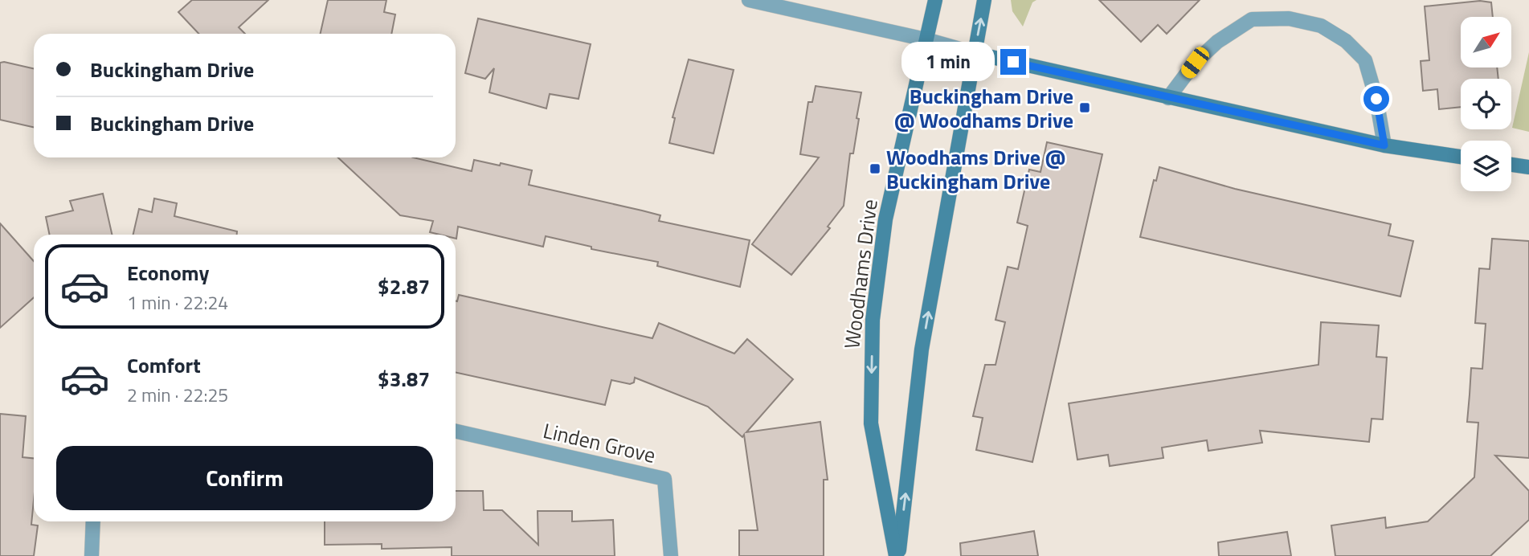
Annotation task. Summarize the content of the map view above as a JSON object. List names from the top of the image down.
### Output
{
  "streets": {
    "street": ["Woodhams Drive", "Linden Grove"]
  },
  "places": {
    "transit": ["Buckingham Drive @ Woodhams Drive", "Woodhams Drive @ Buckingham Drive"]
  },
  "north": "top right",
  "page": {
    "banner": ["Buckingham Drive", "Buckingham Drive"],
    "bubble": "1 min",
    "list": [
      {
        "name": "Economy",
        "note": "1 min · 22:24",
        "value": "$2.87"
      },
      {
        "name": "Comfort",
        "note": "2 min · 22:25",
        "value": "$3.87"
      }
    ],
    "buttons": "Confirm"
  }
}
